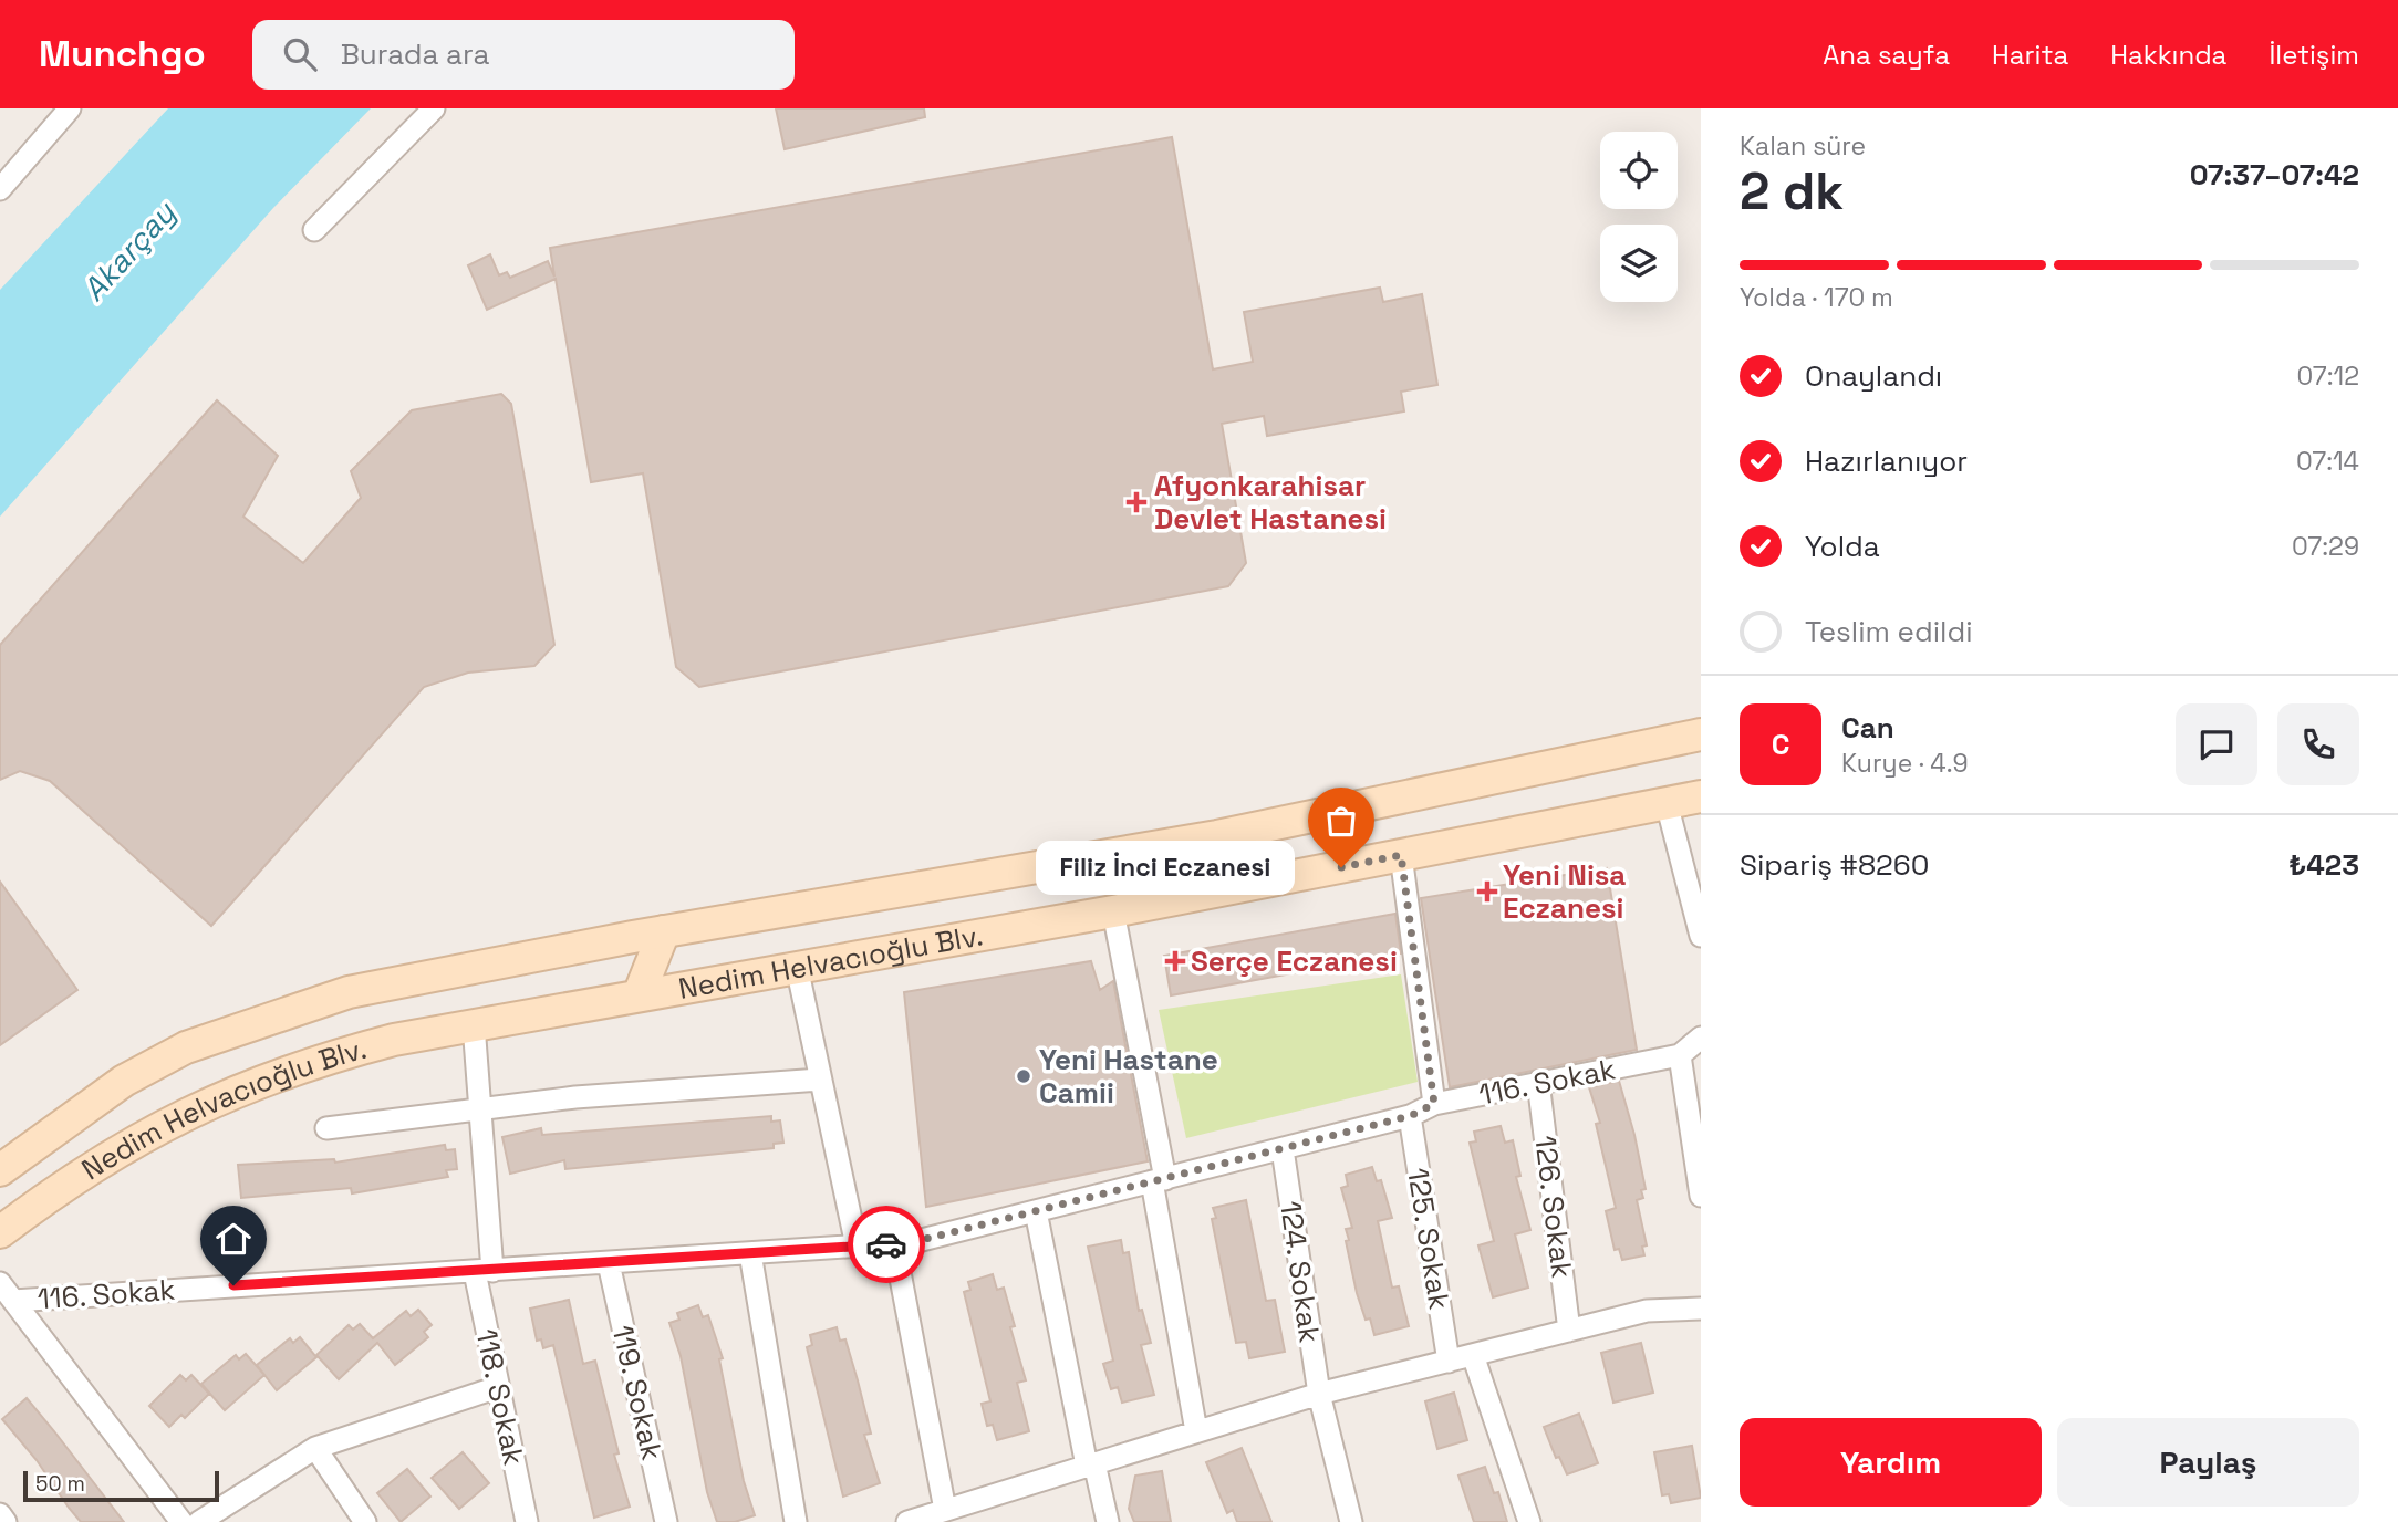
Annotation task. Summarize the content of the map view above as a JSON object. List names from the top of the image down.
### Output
{
  "streets": {
    "main road": ["Nedim Helvacıoğlu Blv."],
    "street": [
      "116. Sokak",
      "126. Sokak",
      "125. Sokak",
      "124. Sokak",
      "119. Sokak",
      "118. Sokak"
    ]
  },
  "crossings": [
    ["Nedim Helvacıoğlu Blv.", "118. Sokak"],
    ["116. Sokak", "126. Sokak"],
    ["116. Sokak", "125. Sokak"],
    ["116. Sokak", "124. Sokak"],
    ["116. Sokak", "119. Sokak"],
    ["116. Sokak", "118. Sokak"]
  ],
  "water": ["Akarçay"],
  "places": {
    "health": ["Afyonkarahisar Devlet Hastanesi", "Yeni Nisa Eczanesi", "Serçe Eczanesi"],
    "other": ["Filiz İnci Eczanesi", "Yeni Hastane Camii"]
  },
  "scale_bar": "50 m",
  "page": {
    "header": "Munchgo",
    "search": "Burada ara",
    "nav": [
      "Ana sayfa",
      "Harita",
      "Hakkında",
      "İletişim"
    ],
    "heading": ["2 dk", "Kalan süre", "07:37–07:42"],
    "panel": [
      "Can",
      "Kurye · 4.9",
      "Sipariş #8260",
      "₺423"
    ],
    "bar": "Yolda · 170 m",
    "list": [
      ["Onaylandı", "07:12"],
      ["Hazırlanıyor", "07:14"],
      ["Yolda", "07:29"],
      "Teslim edildi"
    ],
    "round": "C",
    "bubble": "Filiz İnci Eczanesi",
    "buttons": ["Yardım", "Paylaş"],
    "scale": "50 m"
  }
}
